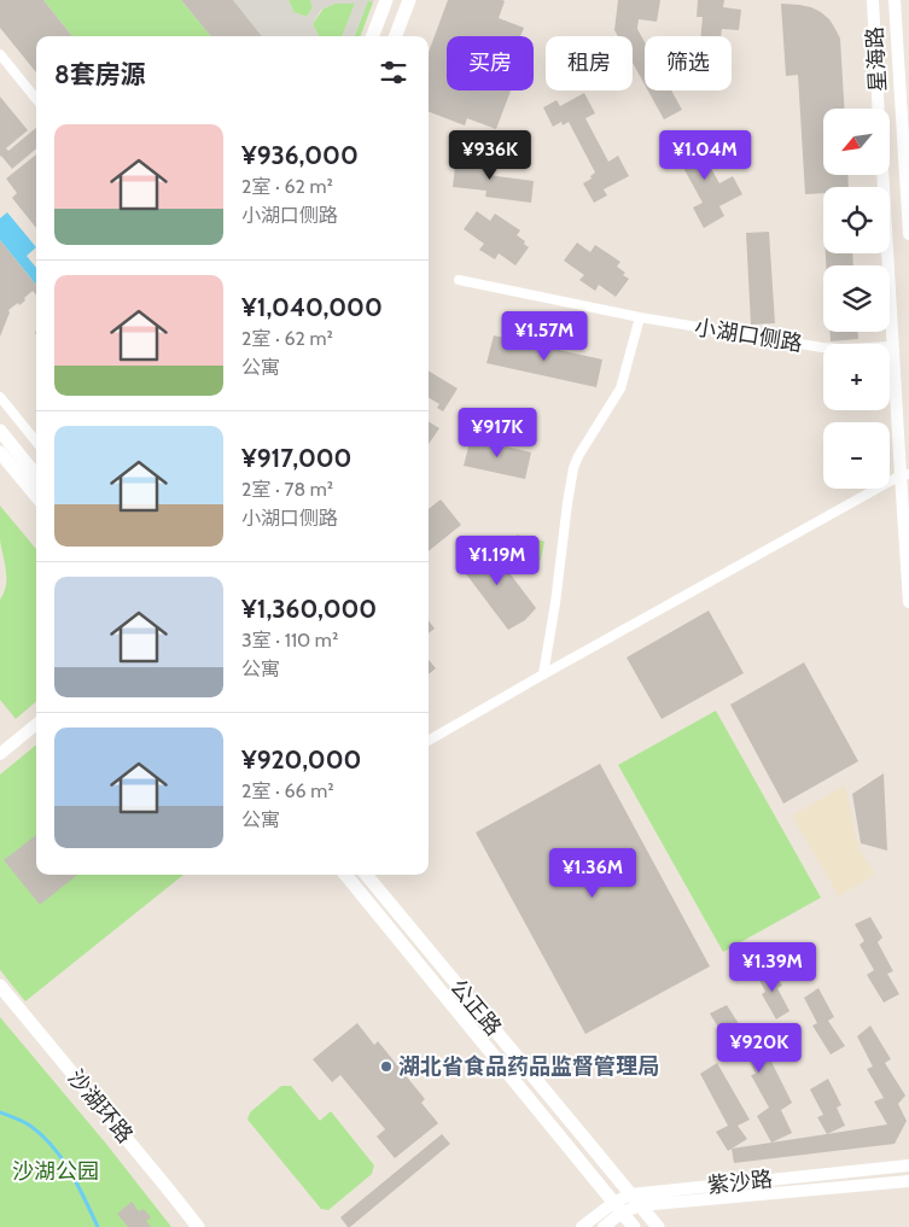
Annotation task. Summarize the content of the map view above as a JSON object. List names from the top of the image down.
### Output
{
  "streets": {
    "main road": ["公正路", "沙湖环路"],
    "street": ["星海路", "小湖口侧路", "紫沙路"]
  },
  "crossings": [
    ["公正路", "紫沙路"]
  ],
  "parks": ["沙湖公园"],
  "places": ["湖北省食品药品监督管理局"],
  "north": "bottom left",
  "page": {
    "chip": ["买房", "租房", "筛选"],
    "heading": "8套房源",
    "map_buttons": ["+", "−"],
    "list": [
      {
        "name": "¥936,000",
        "note": "2室 · 62 m² · 小湖口侧路"
      },
      {
        "name": "¥1,040,000",
        "note": "2室 · 62 m² · 公寓"
      },
      {
        "name": "¥917,000",
        "note": "2室 · 78 m² · 小湖口侧路"
      },
      {
        "name": "¥1,360,000",
        "note": "3室 · 110 m² · 公寓"
      },
      {
        "name": "¥920,000",
        "note": "2室 · 66 m² · 公寓"
      }
    ],
    "price": [
      "¥936K",
      "¥1.04M",
      "¥1.57M",
      "¥917K",
      "¥1.19M",
      "¥1.36M",
      "¥1.39M",
      "¥920K"
    ]
  }
}
